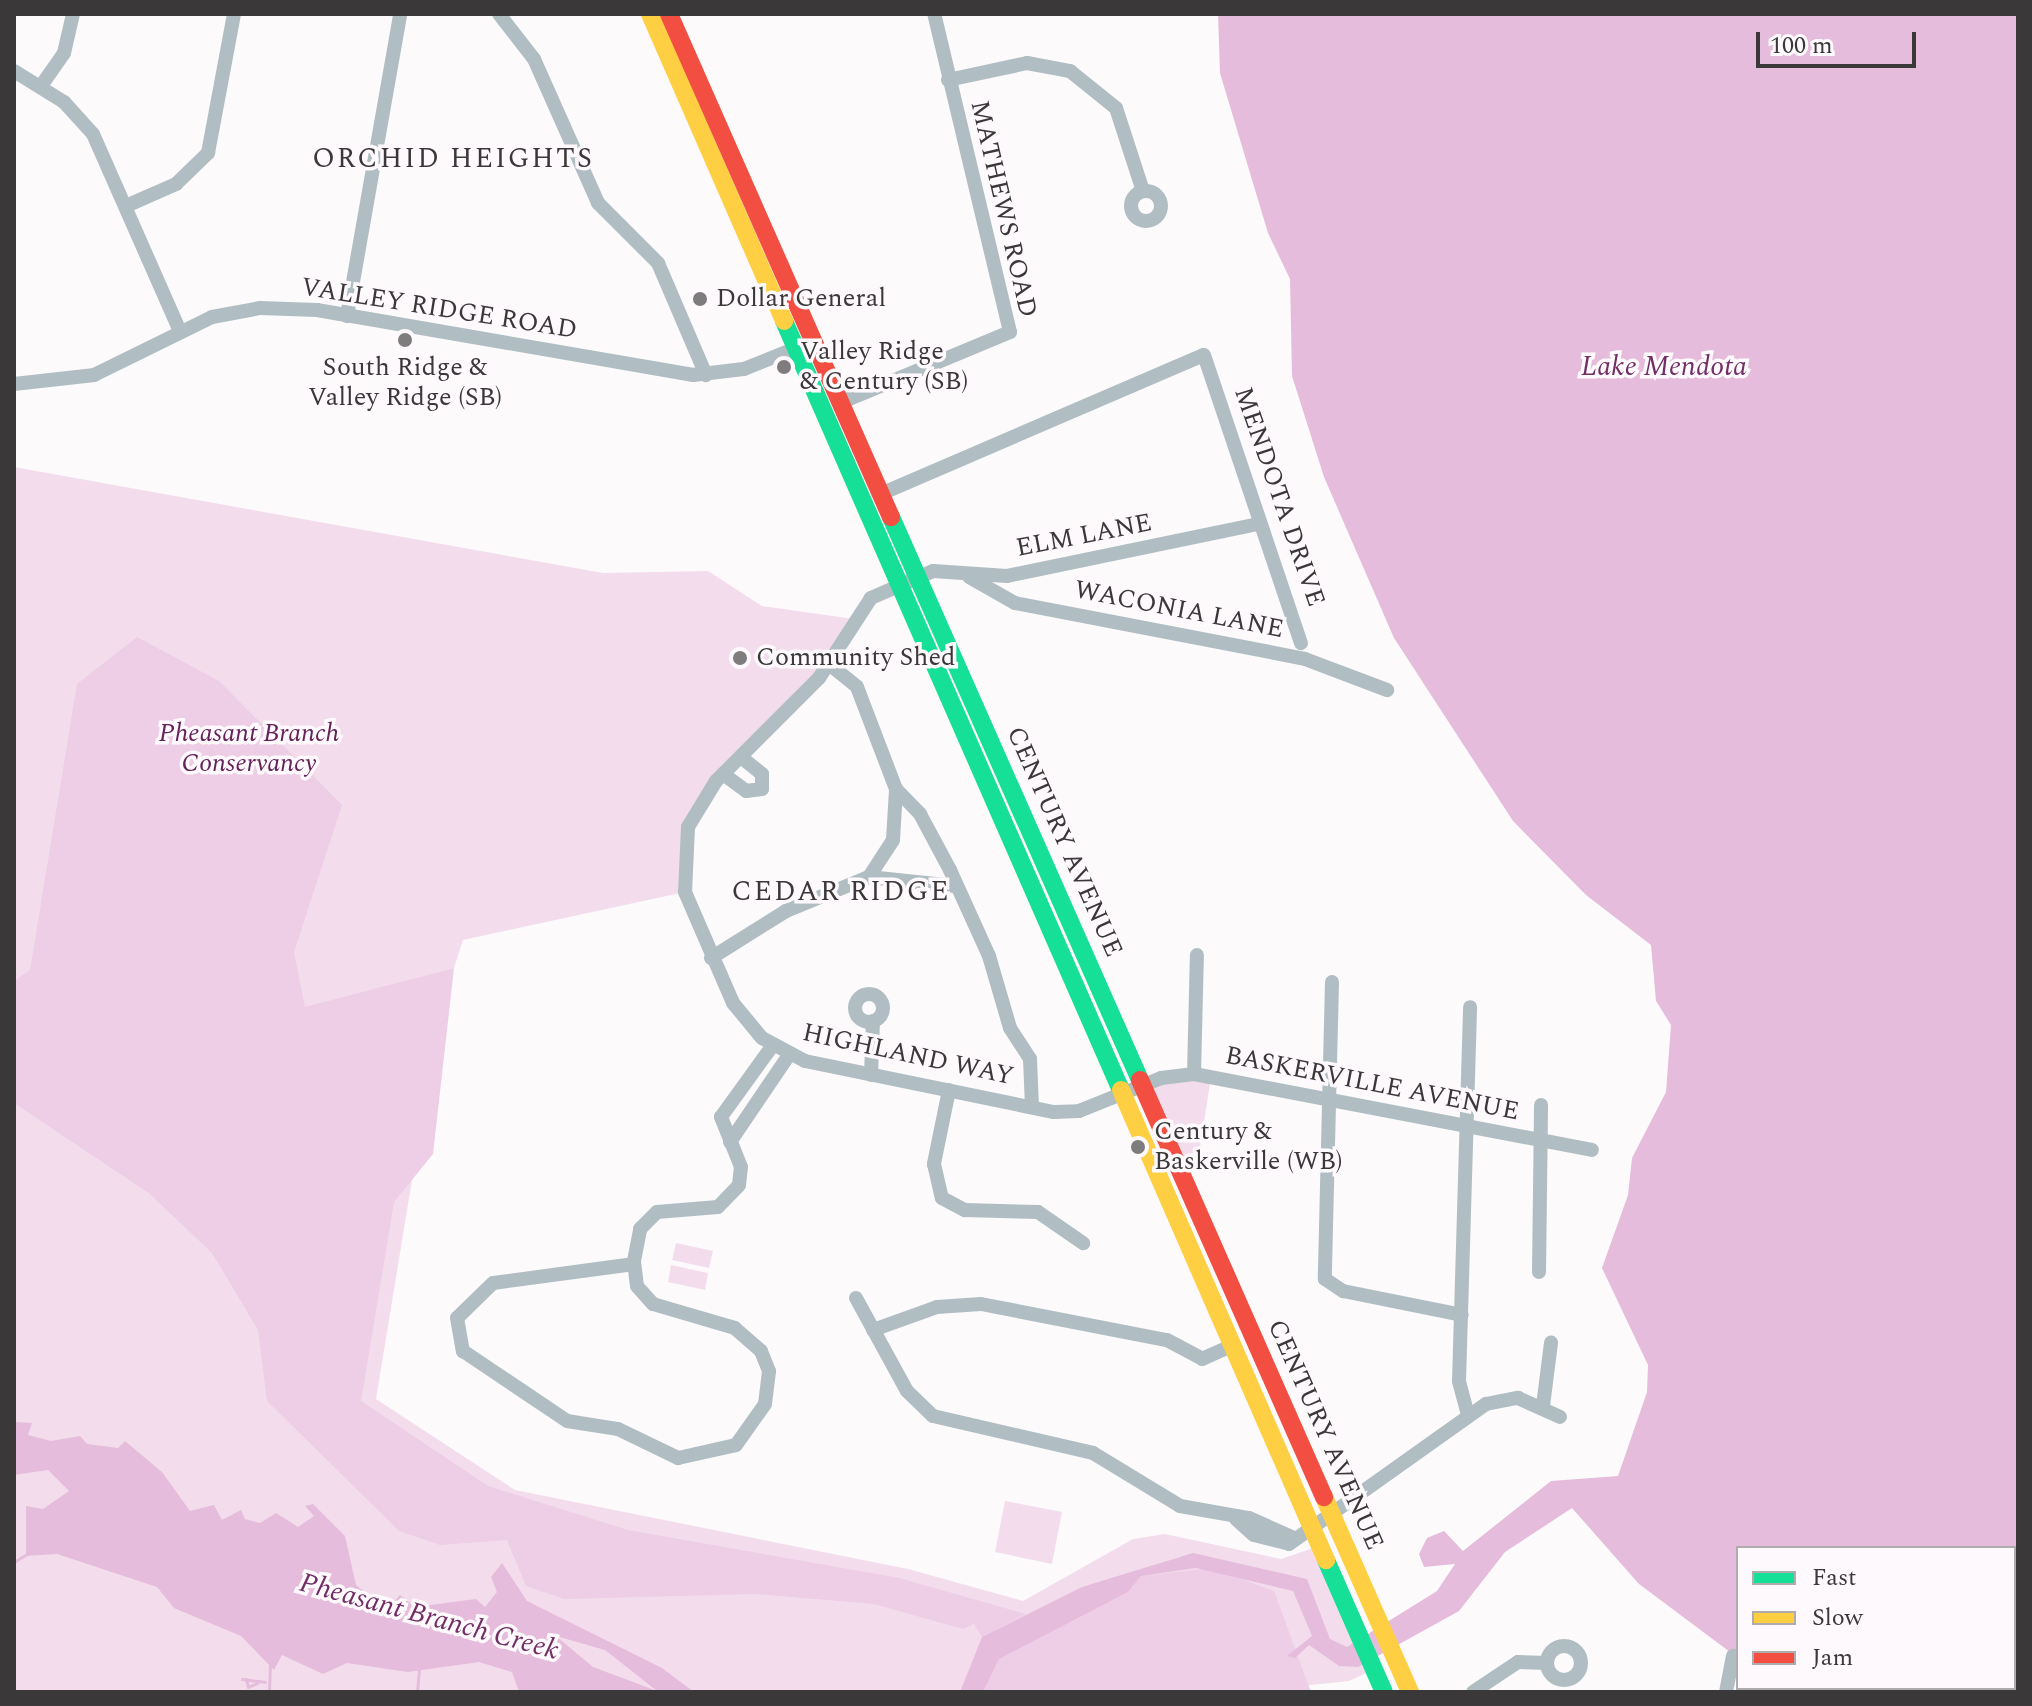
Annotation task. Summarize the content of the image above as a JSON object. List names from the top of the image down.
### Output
{
  "streets": {
    "main road": ["CENTURY AVENUE"],
    "street": [
      "MATHEWS ROAD",
      "VALLEY RIDGE ROAD",
      "MENDOTA DRIVE",
      "ELM LANE",
      "WACONIA LANE",
      "HIGHLAND WAY",
      "BASKERVILLE AVENUE"
    ]
  },
  "crossings": [
    ["MATHEWS ROAD", "CENTURY AVENUE"],
    ["VALLEY RIDGE ROAD", "CENTURY AVENUE"],
    ["MENDOTA DRIVE", "ELM LANE"],
    ["ELM LANE", "WACONIA LANE"],
    ["ELM LANE", "CENTURY AVENUE"],
    ["ELM LANE", "HIGHLAND WAY"],
    ["CENTURY AVENUE", "HIGHLAND WAY"],
    ["CENTURY AVENUE", "BASKERVILLE AVENUE"],
    ["HIGHLAND WAY", "BASKERVILLE AVENUE"]
  ],
  "districts": ["ORCHID HEIGHTS", "CEDAR RIDGE"],
  "water": ["Lake Mendota", "Pheasant Branch Creek"],
  "parks": ["Pheasant Branch Conservancy"],
  "places": [
    "Dollar General",
    "South Ridge & Valley Ridge (SB)",
    "Valley Ridge & Century (SB)",
    "Community Shed",
    "Century & Baskerville (WB)"
  ],
  "legend": ["Fast", "Slow", "Jam"],
  "scale_bar": "100 m"
}
